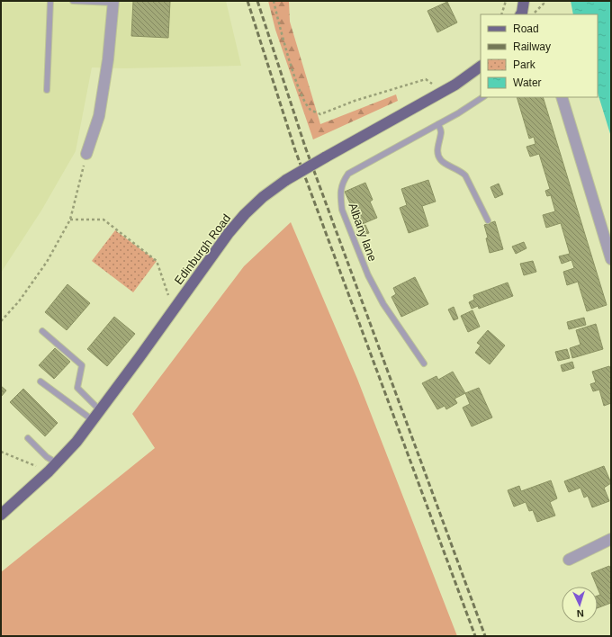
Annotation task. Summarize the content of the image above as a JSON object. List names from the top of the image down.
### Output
{
  "streets": {
    "main road": ["Edinburgh Road"],
    "lane": ["Albany lane"]
  },
  "legend": [
    "Road",
    "Railway",
    "Park",
    "Water"
  ],
  "north": "bottom"
}
